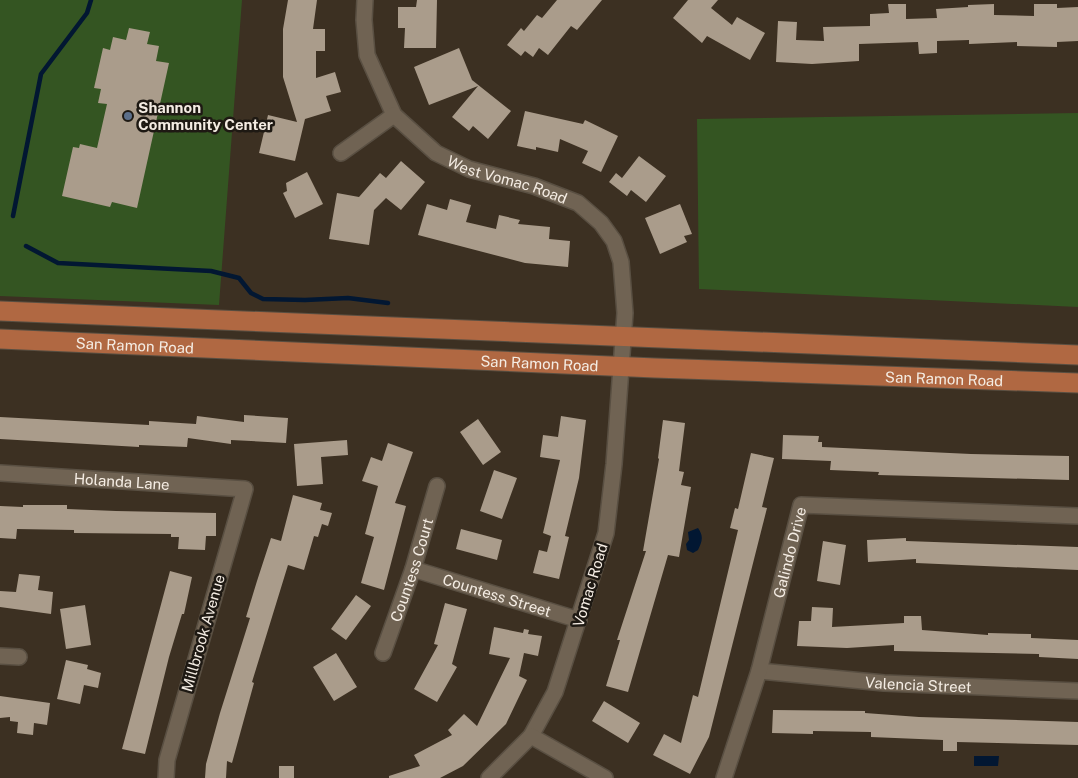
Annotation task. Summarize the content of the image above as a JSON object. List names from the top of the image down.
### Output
{
  "streets": {
    "main road": ["San Ramon Road"],
    "street": [
      "West Vomac Road",
      "Holanda Lane",
      "Galindo Drive",
      "Countess Court",
      "Vomac Road",
      "Countess Street",
      "Millbrook Avenue",
      "Valencia Street"
    ]
  },
  "crossings": [
    ["West Vomac Road", "San Ramon Road"],
    ["West Vomac Road", "Vomac Road"],
    ["San Ramon Road", "Vomac Road"],
    ["Holanda Lane", "Millbrook Avenue"],
    ["Galindo Drive", "Valencia Street"],
    ["Countess Court", "Countess Street"],
    ["Vomac Road", "Countess Street"]
  ],
  "places": ["Shannon Community Center"]
}
